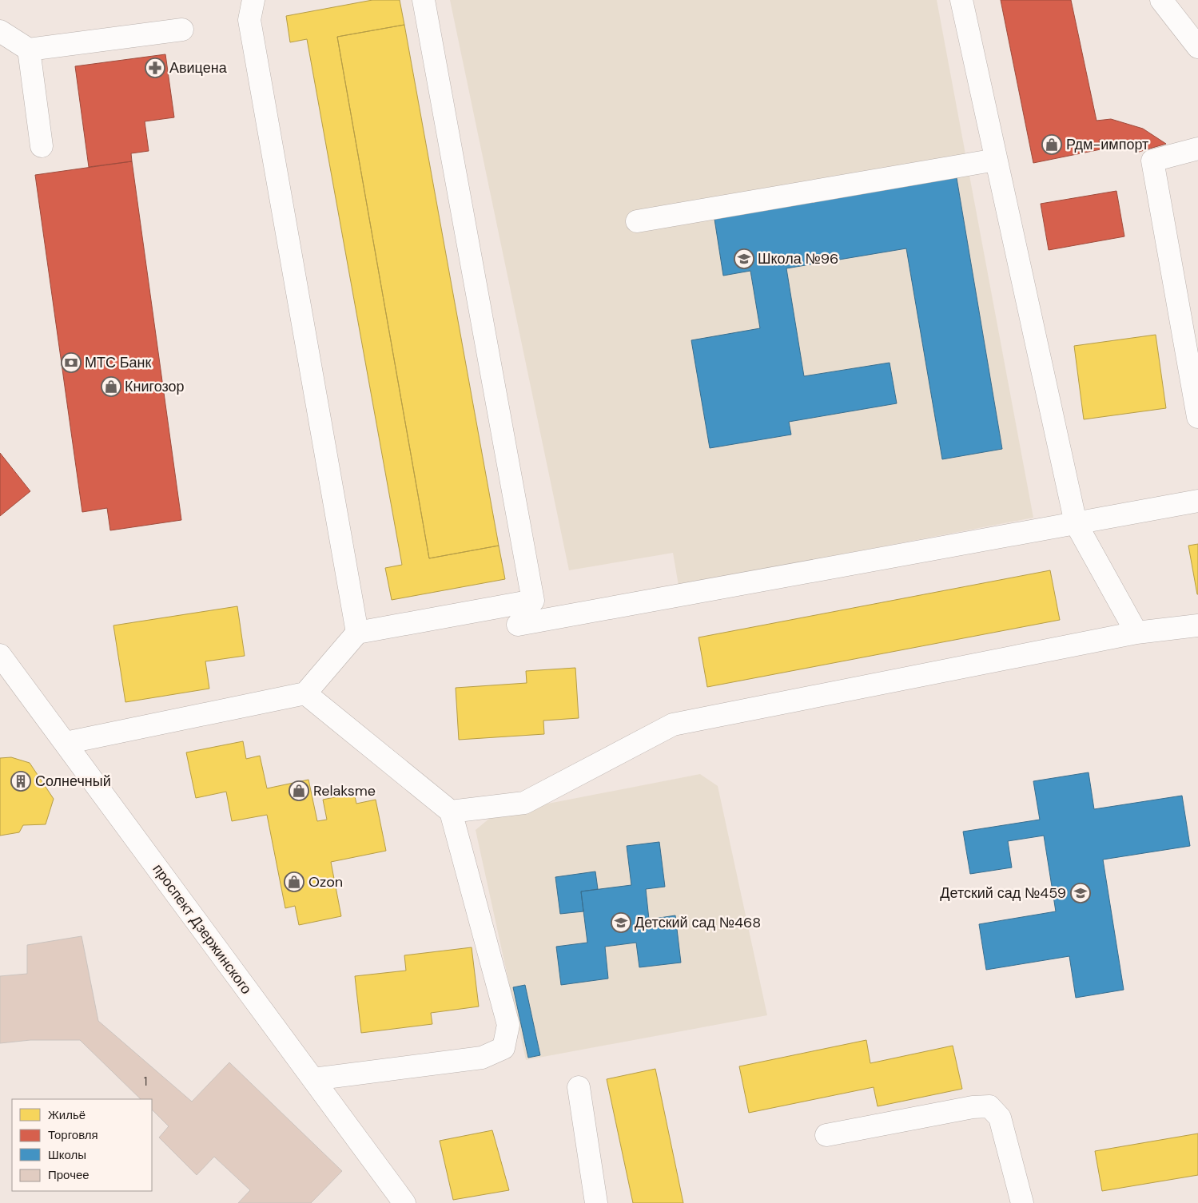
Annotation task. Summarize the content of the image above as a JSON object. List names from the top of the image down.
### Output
{
  "streets": {
    "street": ["проспект Дзержинского"]
  },
  "places": {
    "pharmacy": ["Авицена"],
    "shop": [
      "Рдм-импорт",
      "Книгозор",
      "Relaksme",
      "Ozon"
    ],
    "school or university": ["Школа №96", "Детский сад №459", "Детский сад №468"],
    "bank": ["МТС Банк"],
    "building": ["Солнечный"]
  },
  "house_numbers": ["1"],
  "legend": [
    "Жильё",
    "Торговля",
    "Школы",
    "Прочее"
  ]
}
